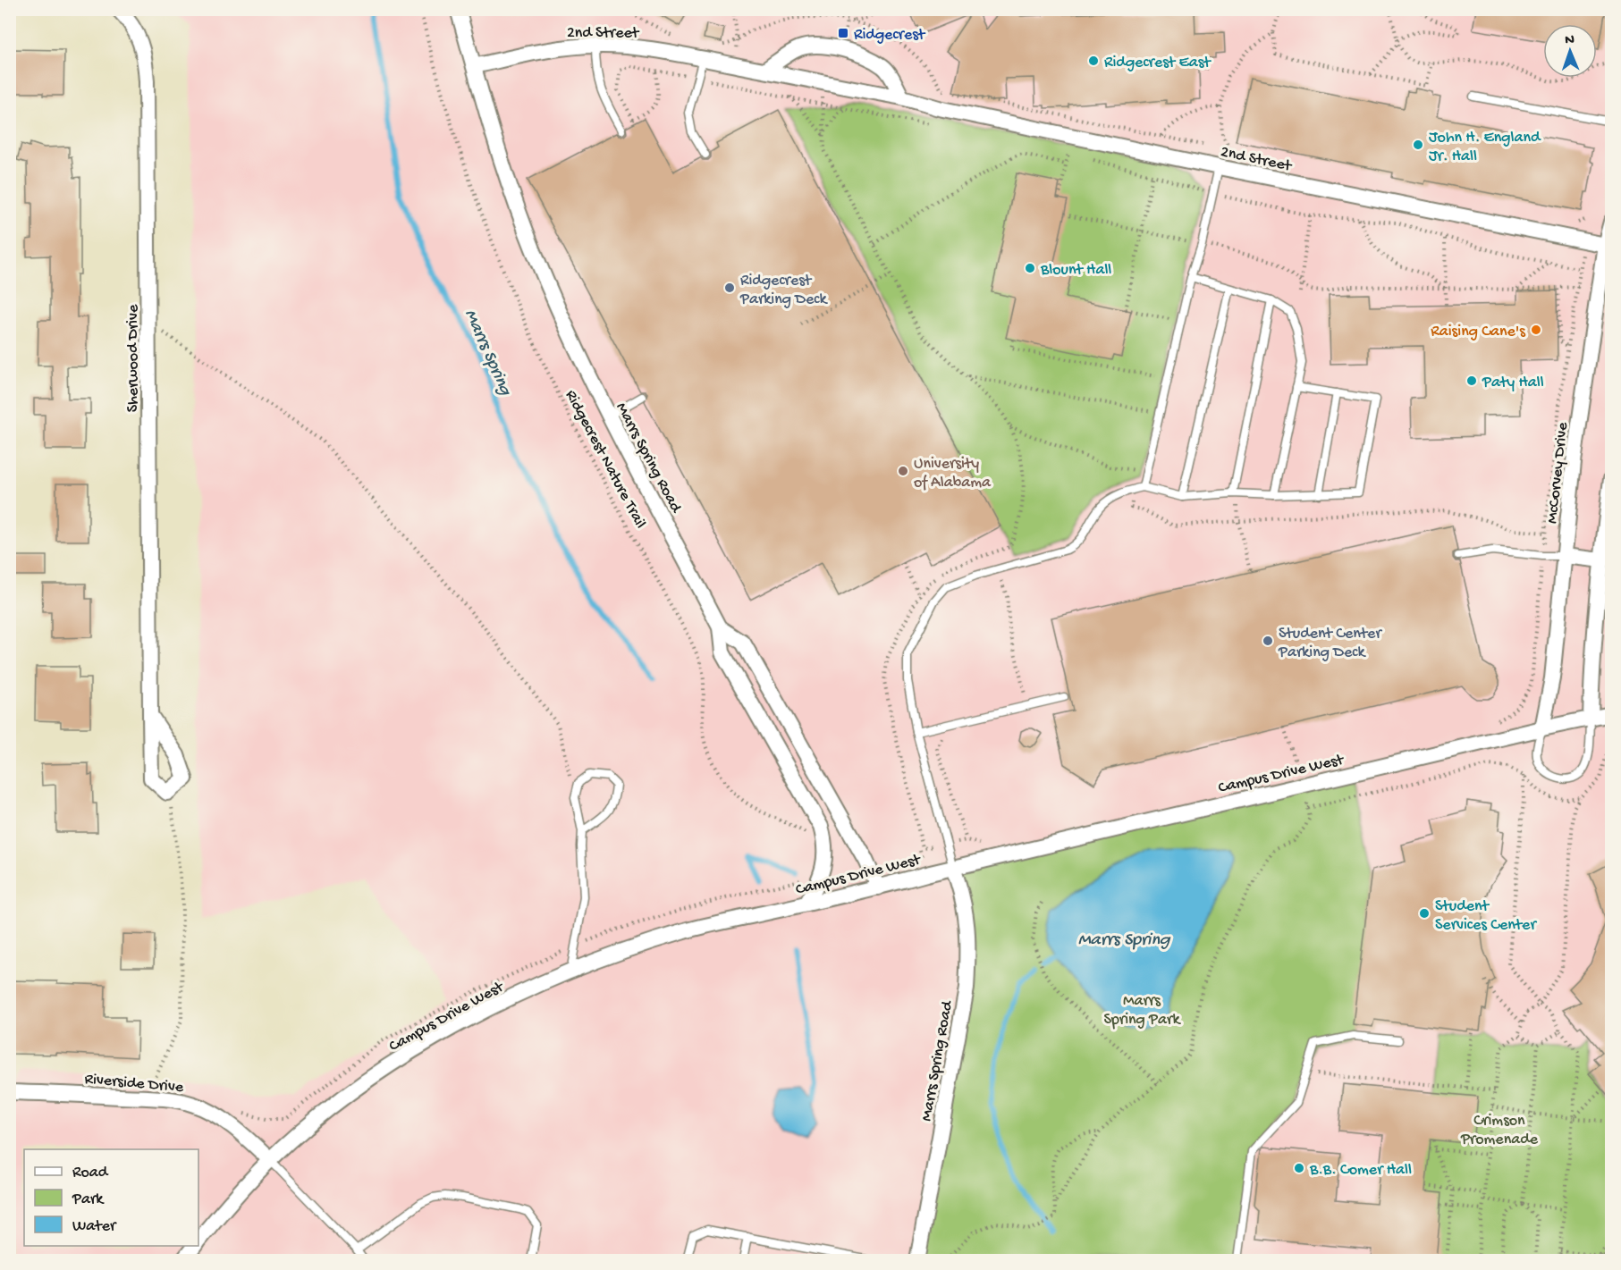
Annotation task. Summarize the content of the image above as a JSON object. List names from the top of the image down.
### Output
{
  "streets": {
    "street": [
      "2nd Street",
      "Sherwood Drive",
      "Marrs Spring Road",
      "McCorvey Drive",
      "Campus Drive West",
      "Riverside Drive"
    ],
    "path": ["Ridgecrest Nature Trail"]
  },
  "crossings": [
    ["2nd Street", "Marrs Spring Road"],
    ["2nd Street", "McCorvey Drive"],
    ["Marrs Spring Road", "Campus Drive West"],
    ["McCorvey Drive", "Campus Drive West"],
    ["Campus Drive West", "Riverside Drive"]
  ],
  "water": ["Marrs Spring"],
  "parks": ["Marrs Spring Park", "Crimson Promenade"],
  "places": {
    "transit": ["Ridgecrest"],
    "other": [
      "Ridgecrest East",
      "John H. England Jr. Hall",
      "Blount Hall",
      "Ridgecrest Parking Deck",
      "Raising Cane's",
      "Paty Hall",
      "University of Alabama",
      "Student Center Parking Deck",
      "Student Services Center",
      "B.B. Comer Hall"
    ]
  },
  "legend": ["Road", "Park", "Water"],
  "north": "top"
}
